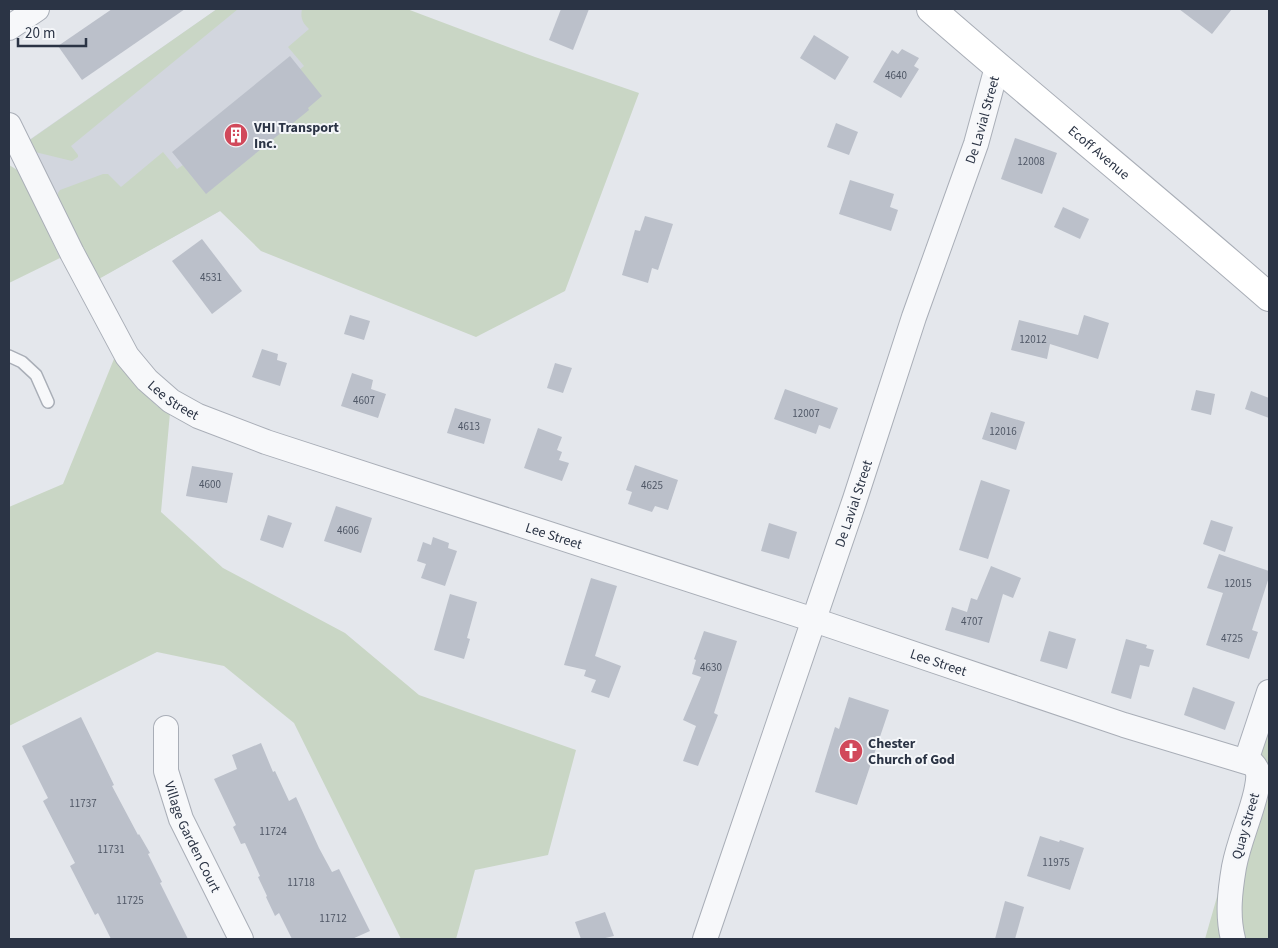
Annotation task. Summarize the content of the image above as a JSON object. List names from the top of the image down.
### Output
{
  "streets": {
    "street": [
      "De Lavial Street",
      "Ecoff Avenue",
      "Lee Street",
      "Quay Street",
      "Village Garden Court"
    ]
  },
  "crossings": [
    ["De Lavial Street", "Ecoff Avenue"],
    ["De Lavial Street", "Lee Street"],
    ["Lee Street", "Quay Street"]
  ],
  "places": {
    "building": ["VHI Transport Inc."],
    "church": ["Chester Church of God"]
  },
  "house_numbers": [
    "4640",
    "12008",
    "4531",
    "12012",
    "4607",
    "12007",
    "4613",
    "12016",
    "4600",
    "4625",
    "4606",
    "12015",
    "4707",
    "4725",
    "4630",
    "11737",
    "11724",
    "11731",
    "11975",
    "11718",
    "11725",
    "11712"
  ],
  "scale_bar": "20 m"
}
